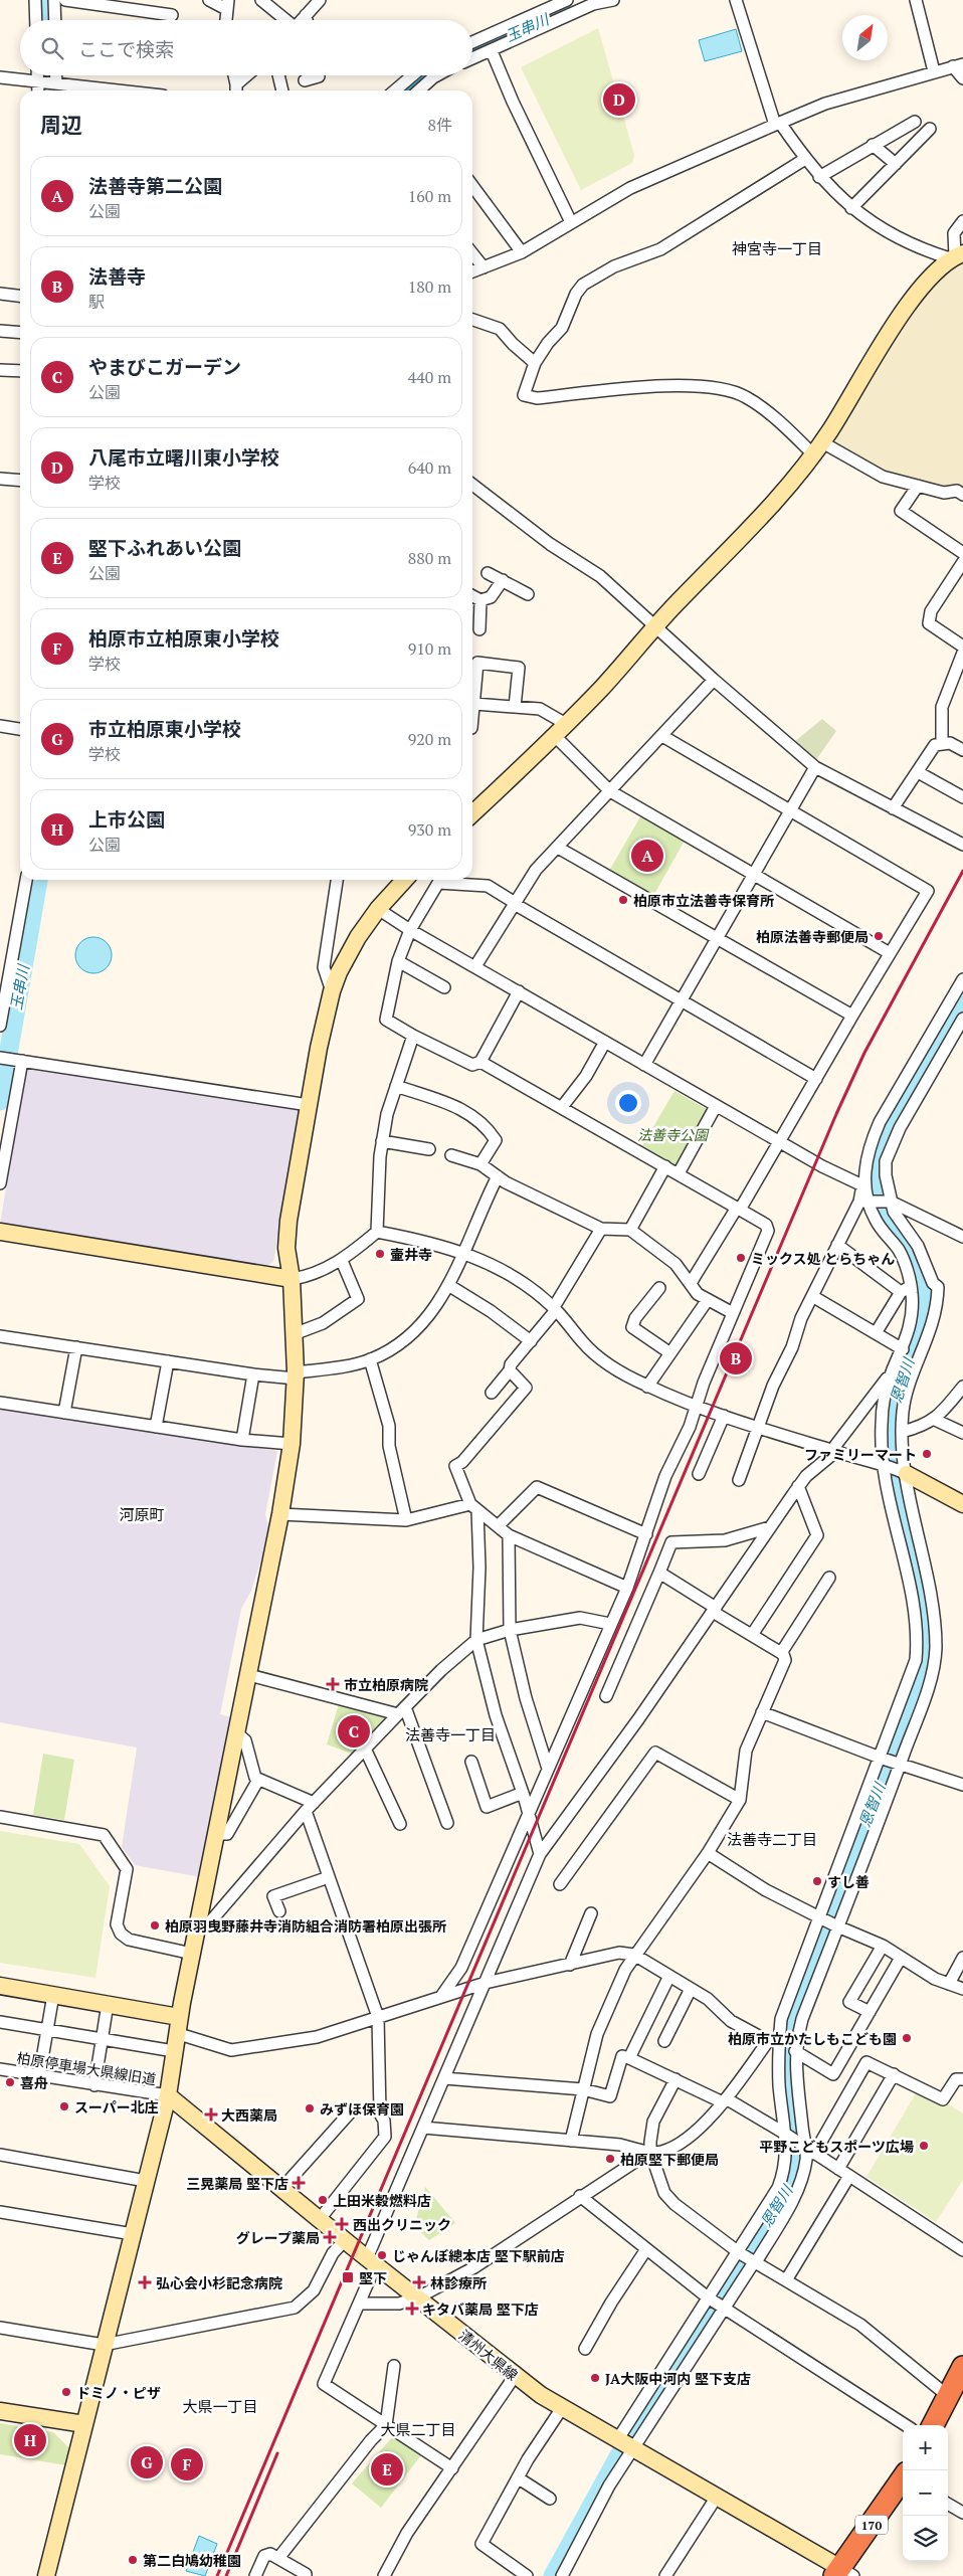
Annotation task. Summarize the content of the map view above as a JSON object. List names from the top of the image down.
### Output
{
  "streets": {
    "highway": ["170"],
    "street": ["柏原停車場大県線旧道", "清州大県線"]
  },
  "crossings": [
    ["柏原停車場大県線旧道", "清州大県線"],
    ["清州大県線", "170"]
  ],
  "districts": [
    "神宮寺一丁目",
    "河原町",
    "法善寺一丁目",
    "法善寺二丁目",
    "大県一丁目",
    "大県二丁目"
  ],
  "water": ["玉串川", "恩智川"],
  "parks": ["法善寺公園"],
  "places": {
    "other": [
      "柏原市立法善寺保育所",
      "柏原法善寺郵便局",
      "壷井寺",
      "ミックス処 とらちゃん",
      "ファミリーマート",
      "すし善",
      "柏原羽曳野藤井寺消防組合消防署柏原出張所",
      "柏原市立かたしもこども園",
      "喜舟",
      "スーパー北庄",
      "みずほ保育園",
      "平野こどもスポーツ広場",
      "柏原堅下郵便局",
      "上田米穀燃料店",
      "じゃんぼ總本店 堅下駅前店",
      "JA大阪中河内 堅下支店",
      "ドミノ・ピザ",
      "第二白鳩幼稚園"
    ],
    "health": [
      "市立柏原病院",
      "大西薬局",
      "三晃薬局 堅下店",
      "西出クリニック",
      "グレープ薬局",
      "弘心会小杉記念病院",
      "林診療所",
      "キタバ薬局 堅下店"
    ],
    "transit": ["堅下"]
  },
  "north": "top right",
  "page": {
    "search": "ここで検索",
    "pins": [
      "D",
      "A",
      "B",
      "C",
      "H",
      "G",
      "F",
      "E"
    ],
    "heading": ["周辺", "8件"],
    "list": [
      {
        "mark": "A",
        "name": "法善寺第二公園",
        "note": "公園",
        "value": "160 m"
      },
      {
        "mark": "B",
        "name": "法善寺",
        "note": "駅",
        "value": "180 m"
      },
      {
        "mark": "C",
        "name": "やまびこガーデン",
        "note": "公園",
        "value": "440 m"
      },
      {
        "mark": "D",
        "name": "八尾市立曙川東小学校",
        "note": "学校",
        "value": "640 m"
      },
      {
        "mark": "E",
        "name": "堅下ふれあい公園",
        "note": "公園",
        "value": "880 m"
      },
      {
        "mark": "F",
        "name": "柏原市立柏原東小学校",
        "note": "学校",
        "value": "910 m"
      },
      {
        "mark": "G",
        "name": "市立柏原東小学校",
        "note": "学校",
        "value": "920 m"
      },
      {
        "mark": "H",
        "name": "上市公園",
        "note": "公園",
        "value": "930 m"
      }
    ],
    "map_buttons": ["+", "−"]
  }
}
